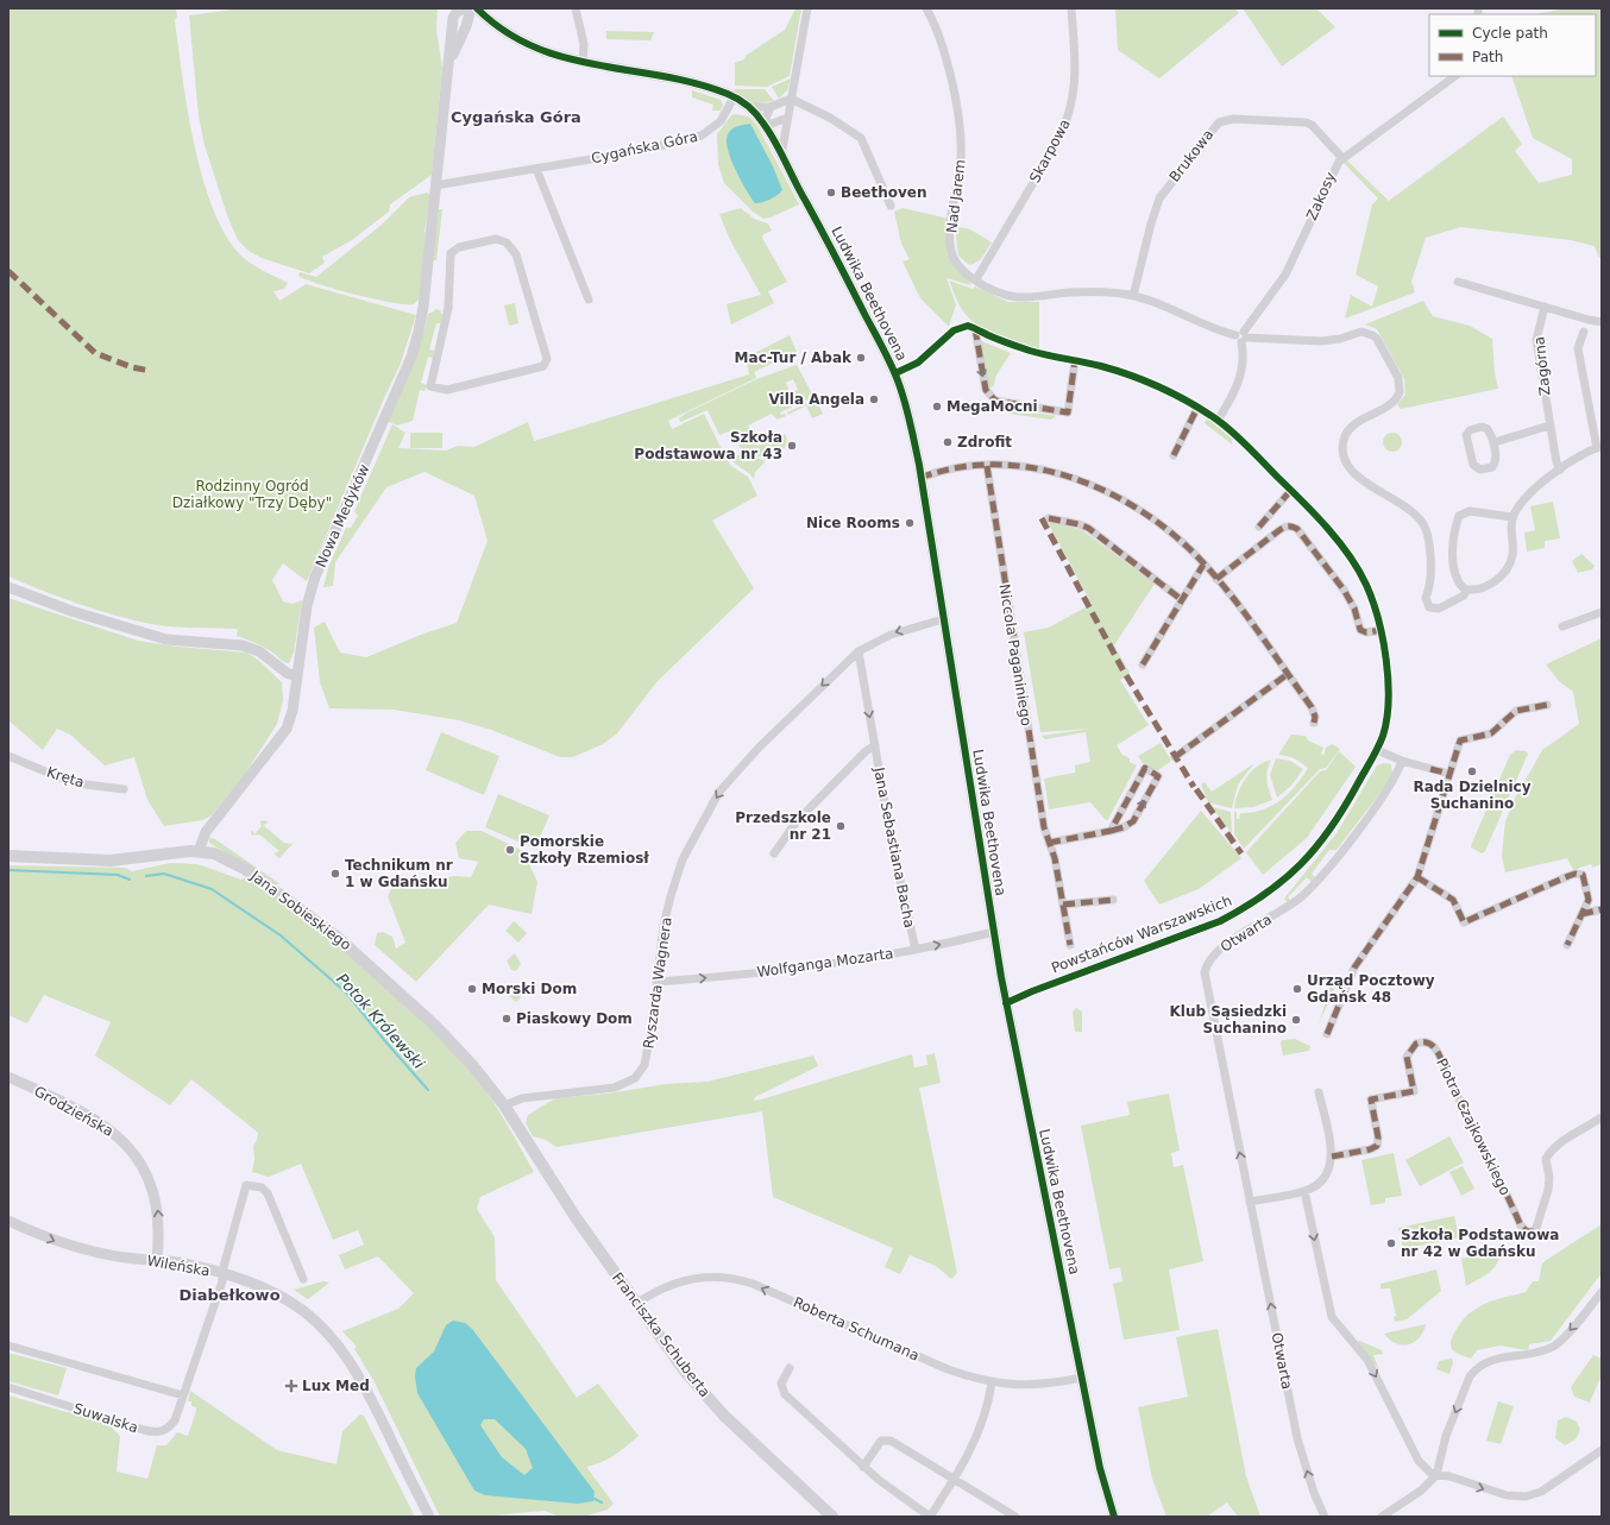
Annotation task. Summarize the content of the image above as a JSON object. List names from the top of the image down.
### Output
{
  "streets": {
    "main road": ["Jana Sobieskiego", "Franciszka Schuberta"],
    "street": [
      "Cygańska Góra",
      "Skarpowa",
      "Brukowa",
      "Nad Jarem",
      "Zakosy",
      "Ludwika Beethovena",
      "Zagórna",
      "Nowa Medyków",
      "Niccola Paganiniego",
      "Kręta",
      "Jana Sebastiana Bacha",
      "Otwarta",
      "Powstańców Warszawskich",
      "Wolfganga Mozarta",
      "Ryszarda Wagnera",
      "Grodzieńska",
      "Piotra Czajkowskiego",
      "Wileńska",
      "Roberta Schumana",
      "Suwalska"
    ]
  },
  "crossings": [
    ["Cygańska Góra", "Nowa Medyków"],
    ["Skarpowa", "Nad Jarem"],
    ["Brukowa", "Nad Jarem"],
    ["Brukowa", "Zakosy"],
    ["Nad Jarem", "Zakosy"],
    ["Ludwika Beethovena", "Powstańców Warszawskich"],
    ["Ludwika Beethovena", "Wolfganga Mozarta"],
    ["Ludwika Beethovena", "Ryszarda Wagnera"],
    ["Ludwika Beethovena", "Roberta Schumana"],
    ["Nowa Medyków", "Jana Sobieskiego"],
    ["Jana Sebastiana Bacha", "Wolfganga Mozarta"],
    ["Jana Sebastiana Bacha", "Ryszarda Wagnera"],
    ["Jana Sobieskiego", "Ryszarda Wagnera"],
    ["Jana Sobieskiego", "Franciszka Schuberta"],
    ["Wolfganga Mozarta", "Ryszarda Wagnera"],
    ["Grodzieńska", "Wileńska"],
    ["Wileńska", "Suwalska"],
    ["Roberta Schumana", "Franciszka Schuberta"]
  ],
  "one_way": [
    "Otwarta",
    "Wolfganga Mozarta",
    "Ryszarda Wagnera",
    "Grodzieńska",
    "Roberta Schumana"
  ],
  "districts": ["Cygańska Góra", "Diabełkowo"],
  "water": ["Potok Królewski"],
  "parks": ["Rodzinny Ogród Działkowy \"Trzy Dęby\""],
  "places": {
    "other": [
      "Beethoven",
      "Mac-Tur / Abak",
      "Villa Angela",
      "MegaMocni",
      "Zdrofit",
      "Szkoła Podstawowa nr 43",
      "Nice Rooms",
      "Rada Dzielnicy Suchanino",
      "Przedszkole nr 21",
      "Pomorskie Szkoły Rzemiosł",
      "Technikum nr 1 w Gdańsku",
      "Morski Dom",
      "Urząd Pocztowy Gdańsk 48",
      "Piaskowy Dom",
      "Klub Sąsiedzki Suchanino",
      "Szkoła Podstawowa nr 42 w Gdańsku"
    ],
    "health": ["Lux Med"]
  },
  "legend": ["Cycle path", "Path"]
}
